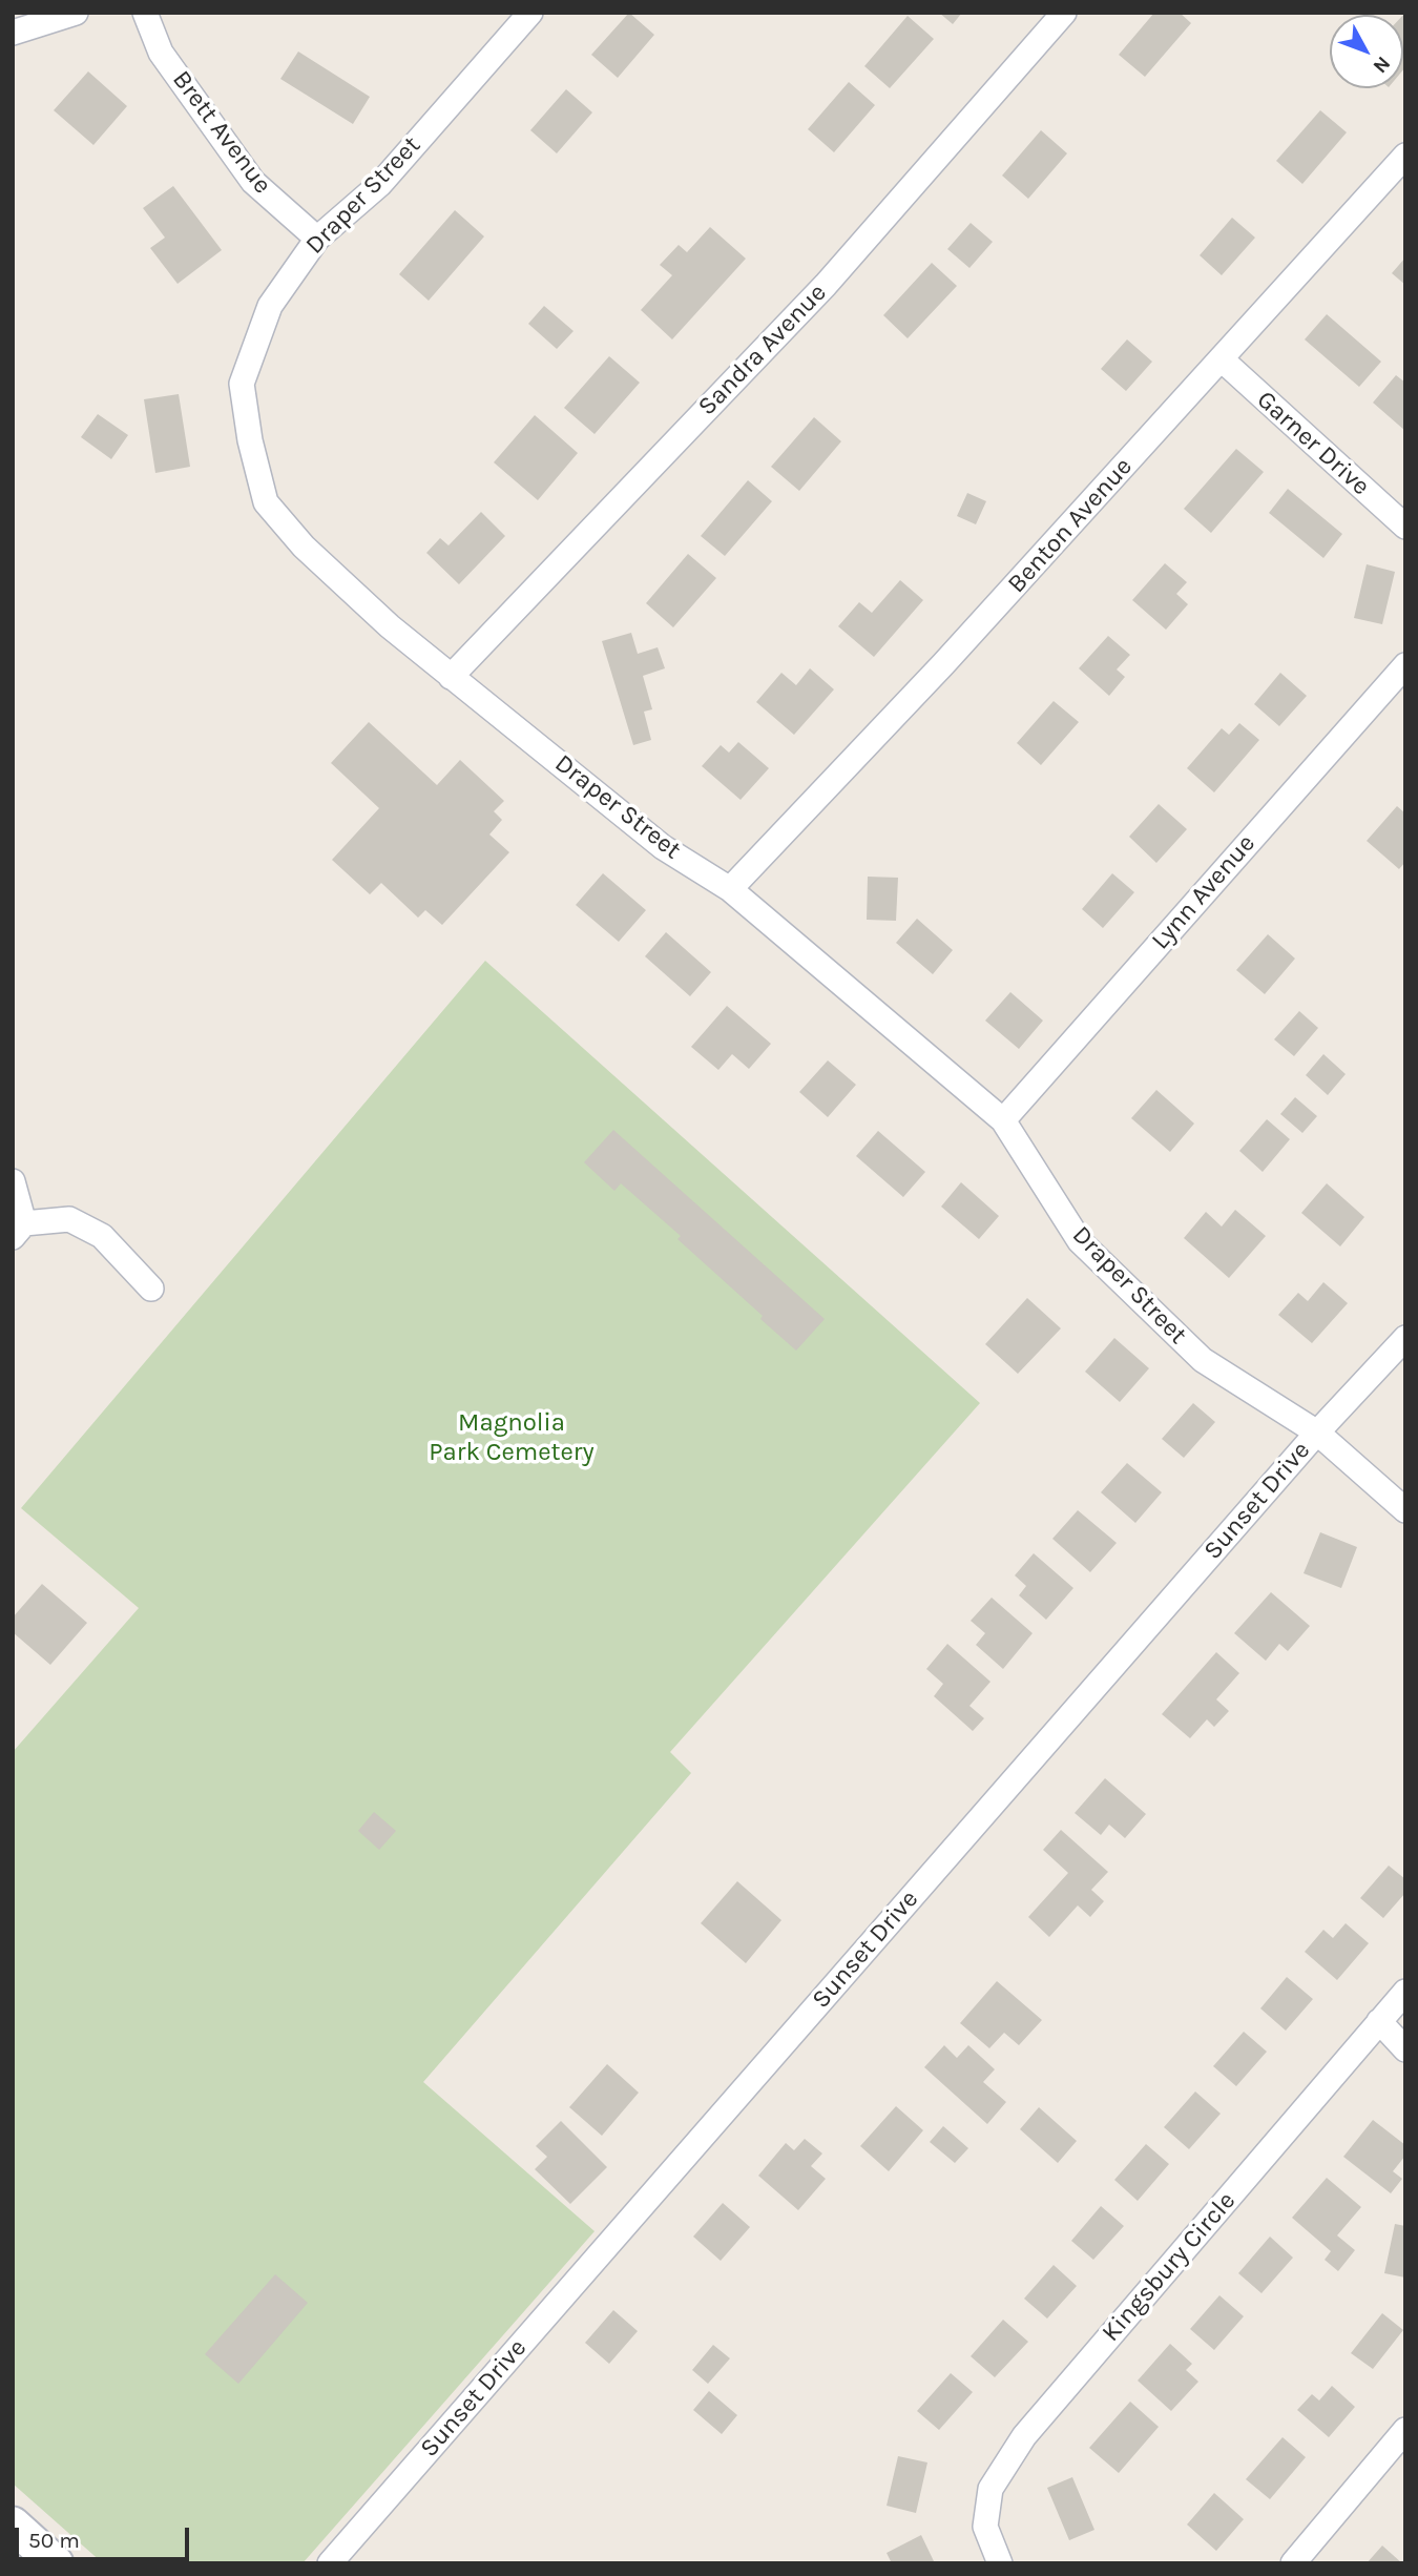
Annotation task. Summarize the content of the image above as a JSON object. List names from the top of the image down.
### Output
{
  "streets": {
    "street": [
      "Brett Avenue",
      "Draper Street",
      "Sandra Avenue",
      "Garner Drive",
      "Benton Avenue",
      "Lynn Avenue",
      "Sunset Drive",
      "Kingsbury Circle"
    ]
  },
  "crossings": [
    ["Brett Avenue", "Draper Street"],
    ["Draper Street", "Sandra Avenue"],
    ["Draper Street", "Benton Avenue"],
    ["Draper Street", "Lynn Avenue"],
    ["Draper Street", "Sunset Drive"],
    ["Garner Drive", "Benton Avenue"]
  ],
  "parks": ["Magnolia Park Cemetery"],
  "scale_bar": "50 m",
  "north": "bottom right"
}
